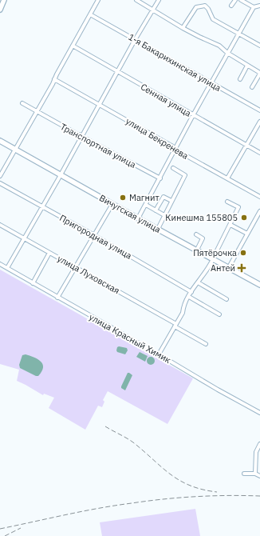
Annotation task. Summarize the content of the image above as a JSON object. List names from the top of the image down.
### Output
{
  "streets": {
    "main road": ["Вичугская улица"],
    "street": [
      "1-я Бакарихинская улица",
      "Сенная улица",
      "улица Бекренева",
      "Транспортная улица",
      "Пригородная улица",
      "улица Луховская",
      "улица Красный Химик"
    ]
  },
  "places": {
    "other": ["Магнит", "Кинешма 155805", "Пятёрочка"],
    "health": ["Антей"]
  }
}
